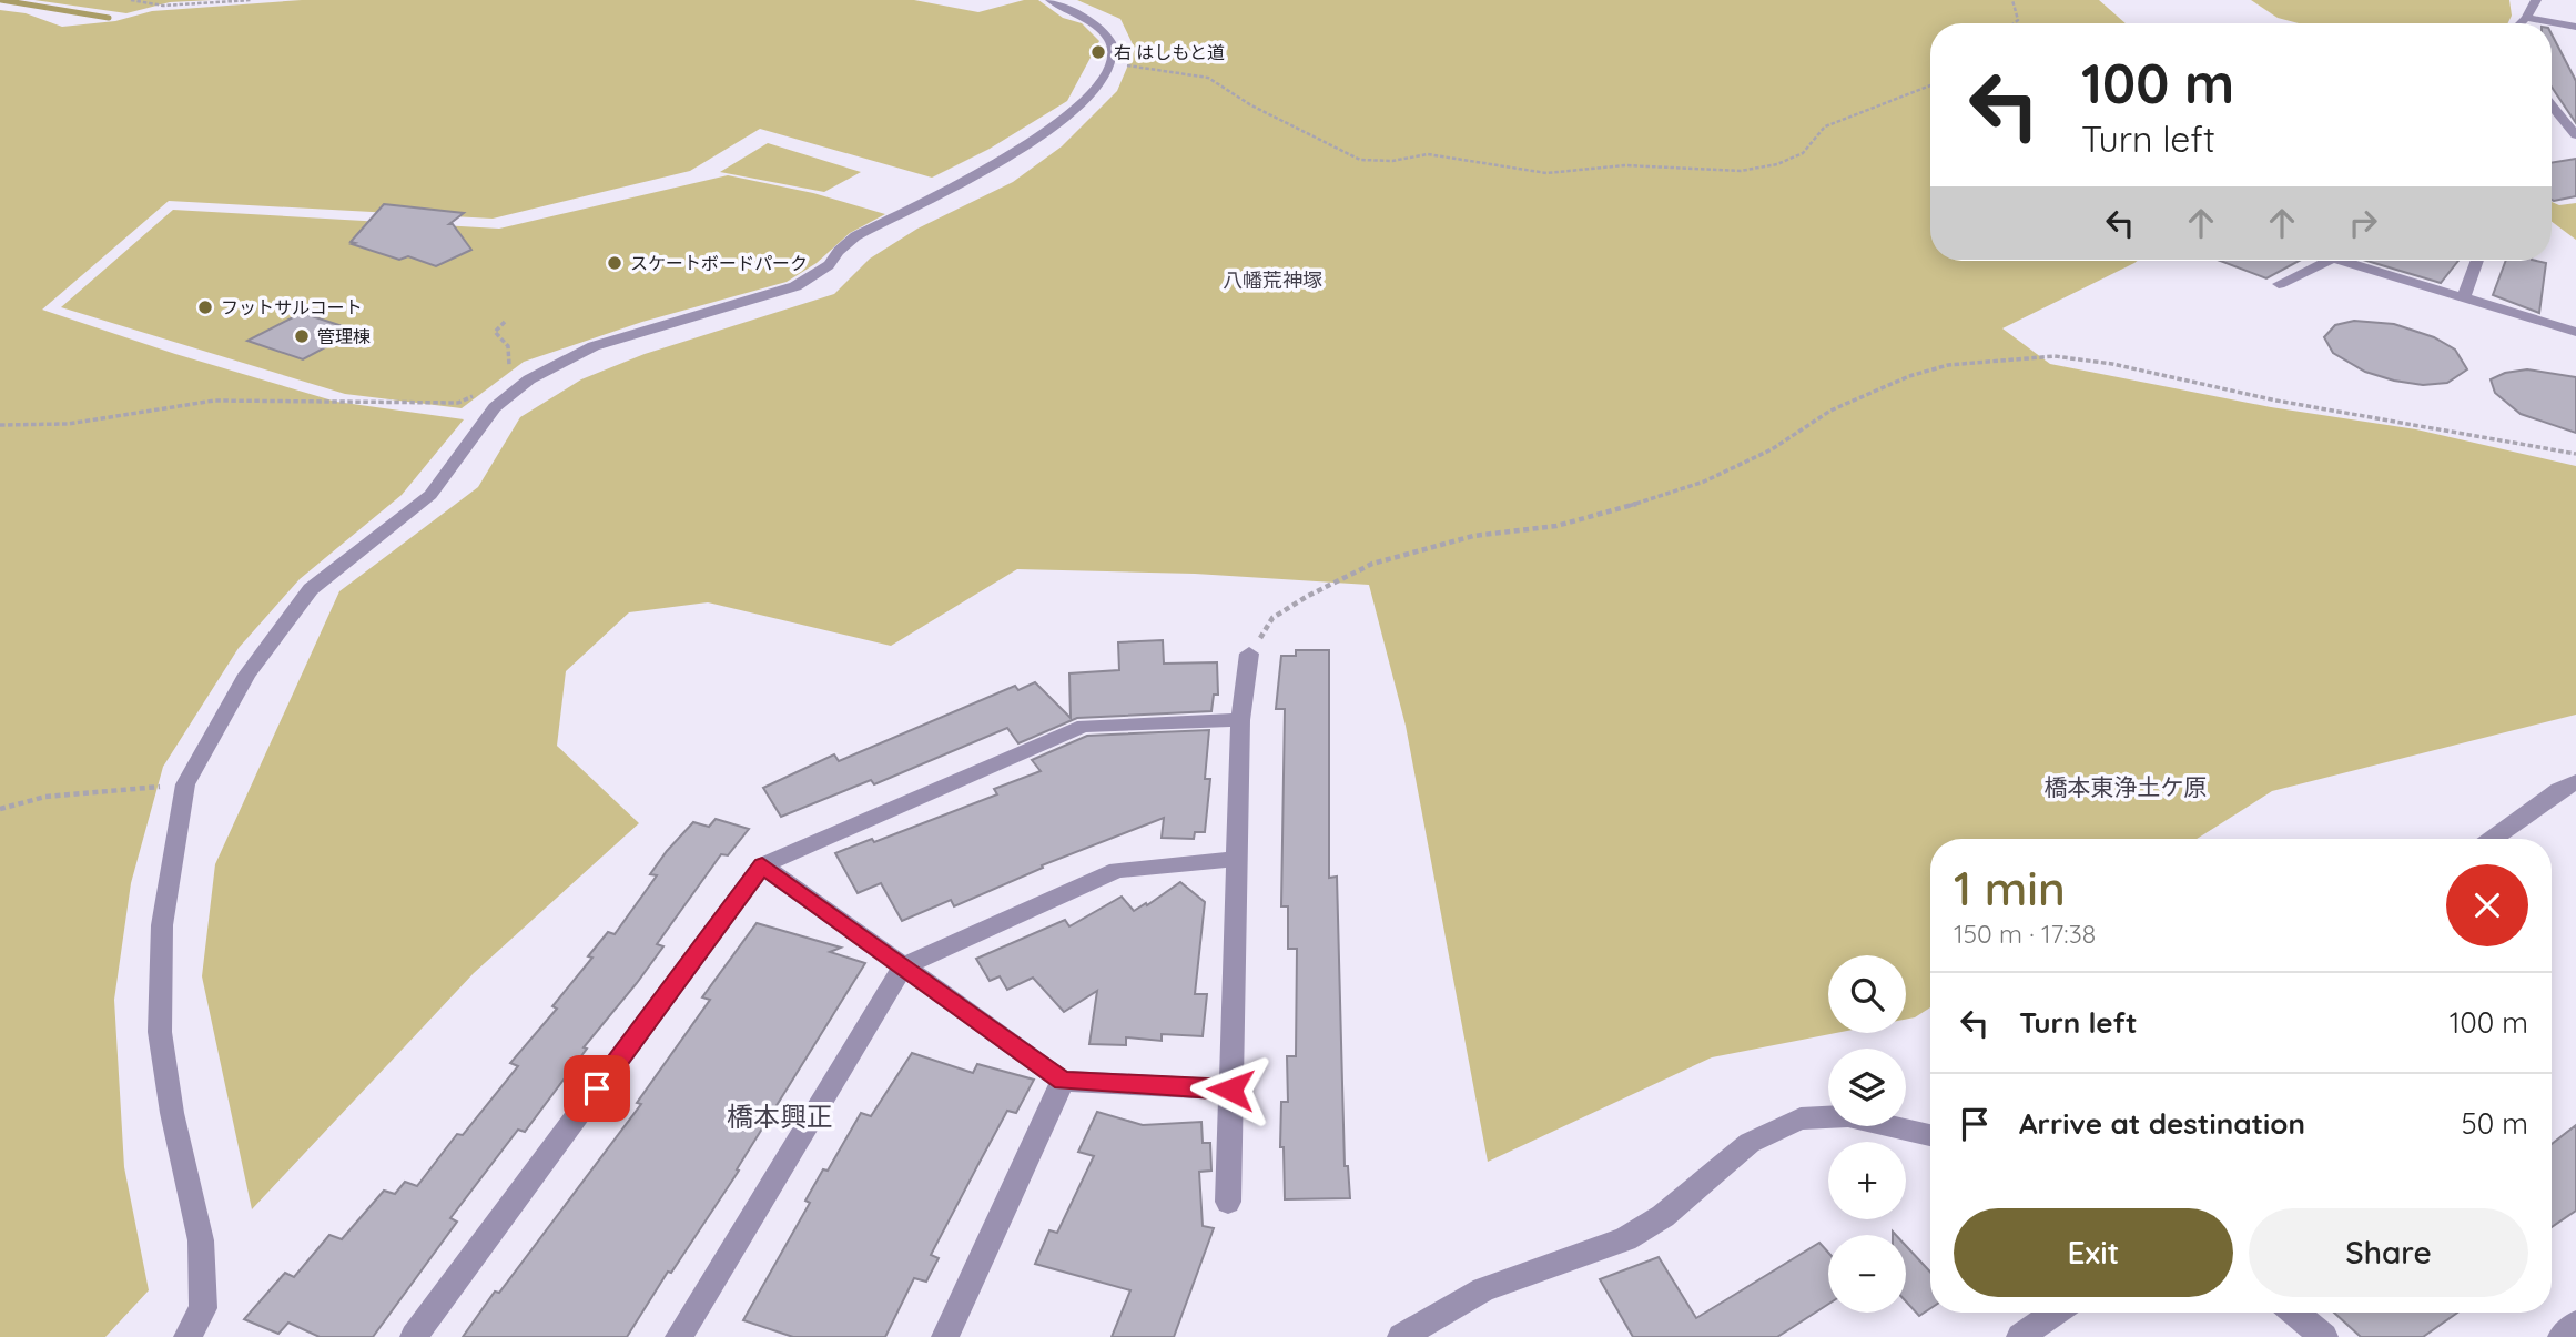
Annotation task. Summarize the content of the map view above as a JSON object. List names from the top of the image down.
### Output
{
  "districts": ["八幡荒神塚", "橋本東浄土ケ原", "橋本興正"],
  "places": [
    "右 はしもと道",
    "スケートボードパーク",
    "フットサルコート",
    "管理棟"
  ],
  "page": {
    "turn": ["100 m", "Turn left"],
    "heading": ["1 min", "150 m · 17:38"],
    "map_buttons": ["+", "−"],
    "list": [
      {
        "name": "Turn left",
        "value": "100 m"
      },
      {
        "name": "Arrive at destination",
        "value": "50 m"
      }
    ],
    "buttons": ["Exit", "Share"]
  }
}
